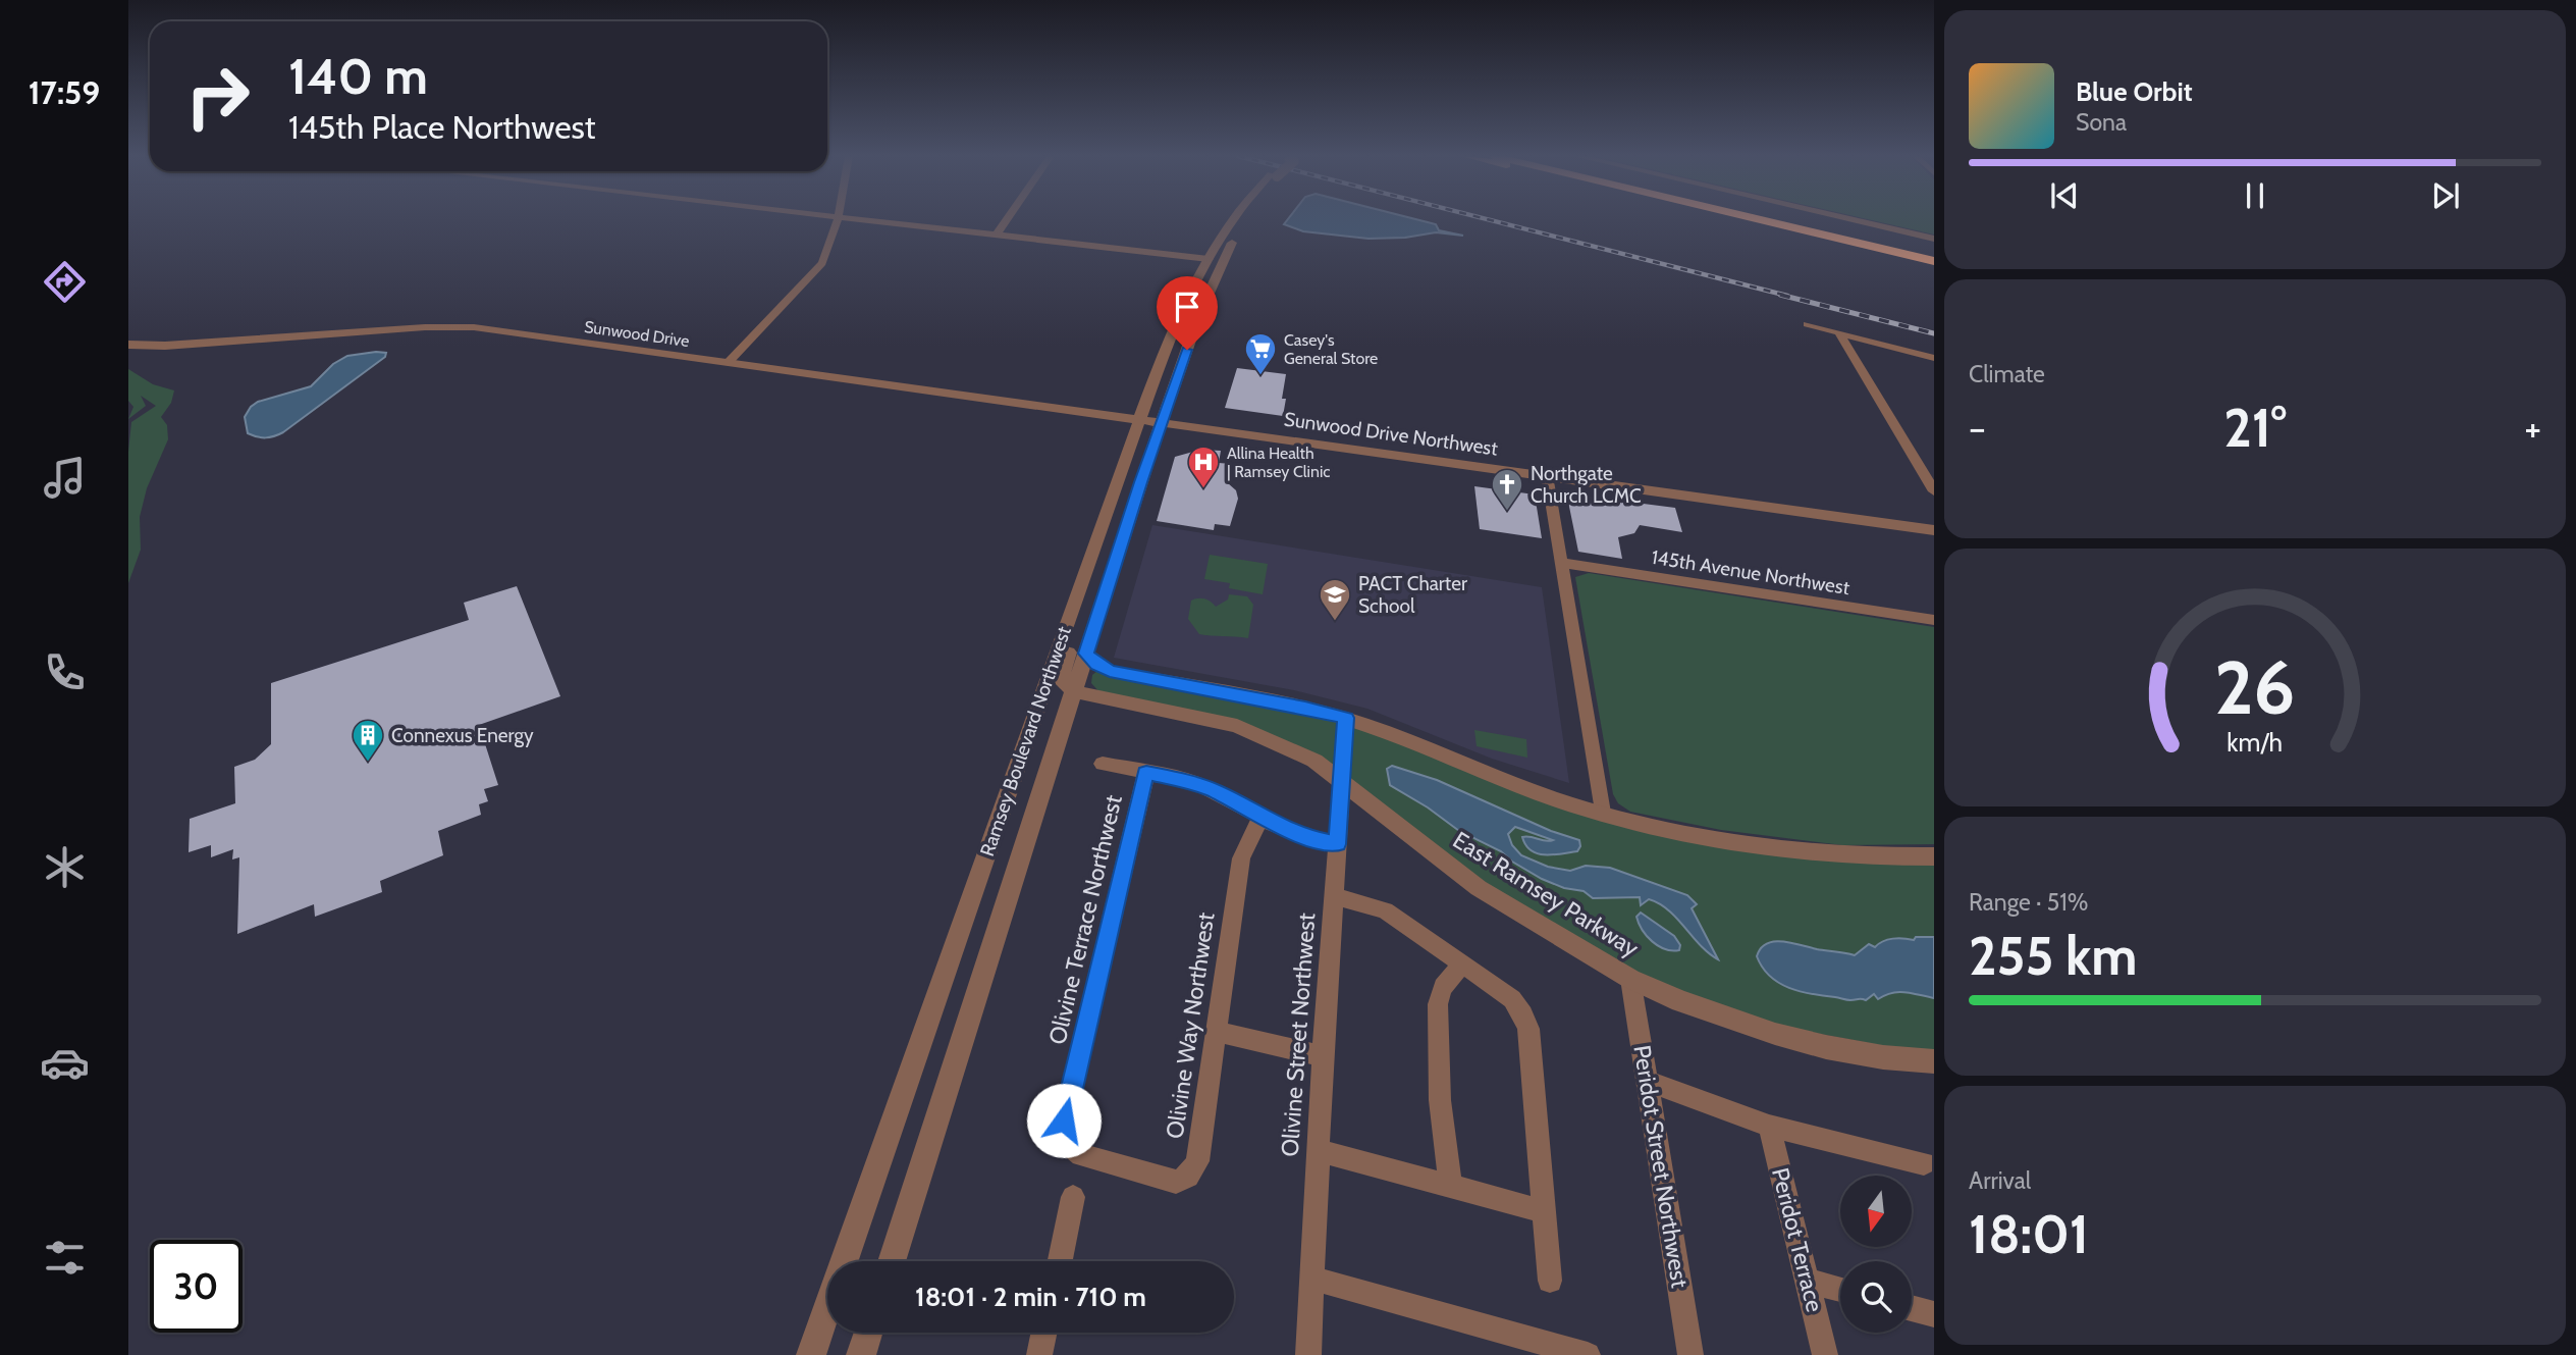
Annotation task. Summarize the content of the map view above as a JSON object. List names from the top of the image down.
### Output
{
  "streets": {
    "street": [
      "Sunwood Drive",
      "Sunwood Drive Northwest",
      "145th Avenue Northwest",
      "Ramsey Boulevard Northwest",
      "East Ramsey Parkway",
      "Olivine Terrace Northwest",
      "Olivine Way Northwest",
      "Olivine Street Northwest",
      "Peridot Street Northwest",
      "Peridot Terrace"
    ]
  },
  "crossings": [
    ["Sunwood Drive", "Sunwood Drive Northwest"],
    ["Sunwood Drive", "Ramsey Boulevard Northwest"],
    ["Sunwood Drive Northwest", "Ramsey Boulevard Northwest"],
    ["Ramsey Boulevard Northwest", "East Ramsey Parkway"],
    ["East Ramsey Parkway", "Olivine Street Northwest"],
    ["East Ramsey Parkway", "Peridot Street Northwest"],
    ["Olivine Terrace Northwest", "Olivine Way Northwest"]
  ],
  "places": {
    "supermarket": ["Casey's General Store"],
    "hospital": ["Allina Health | Ramsey Clinic"],
    "church": ["Northgate Church LCMC"],
    "school or university": ["PACT Charter School"],
    "building": ["Connexus Energy"]
  },
  "north": "bottom",
  "page": {
    "tabs": "17:59",
    "turn": ["140 m", "145th Place Northwest"],
    "song": ["Blue Orbit", "Sona"],
    "tile": [
      "Climate",
      ["Range · 51%", "255 km"],
      ["Arrival", "18:01"]
    ],
    "heat": ["−", "21°", "+"],
    "limit": "30",
    "trip": "18:01 · 2 min · 710 m",
    "gauge": ["26", "km/h"]
  }
}
